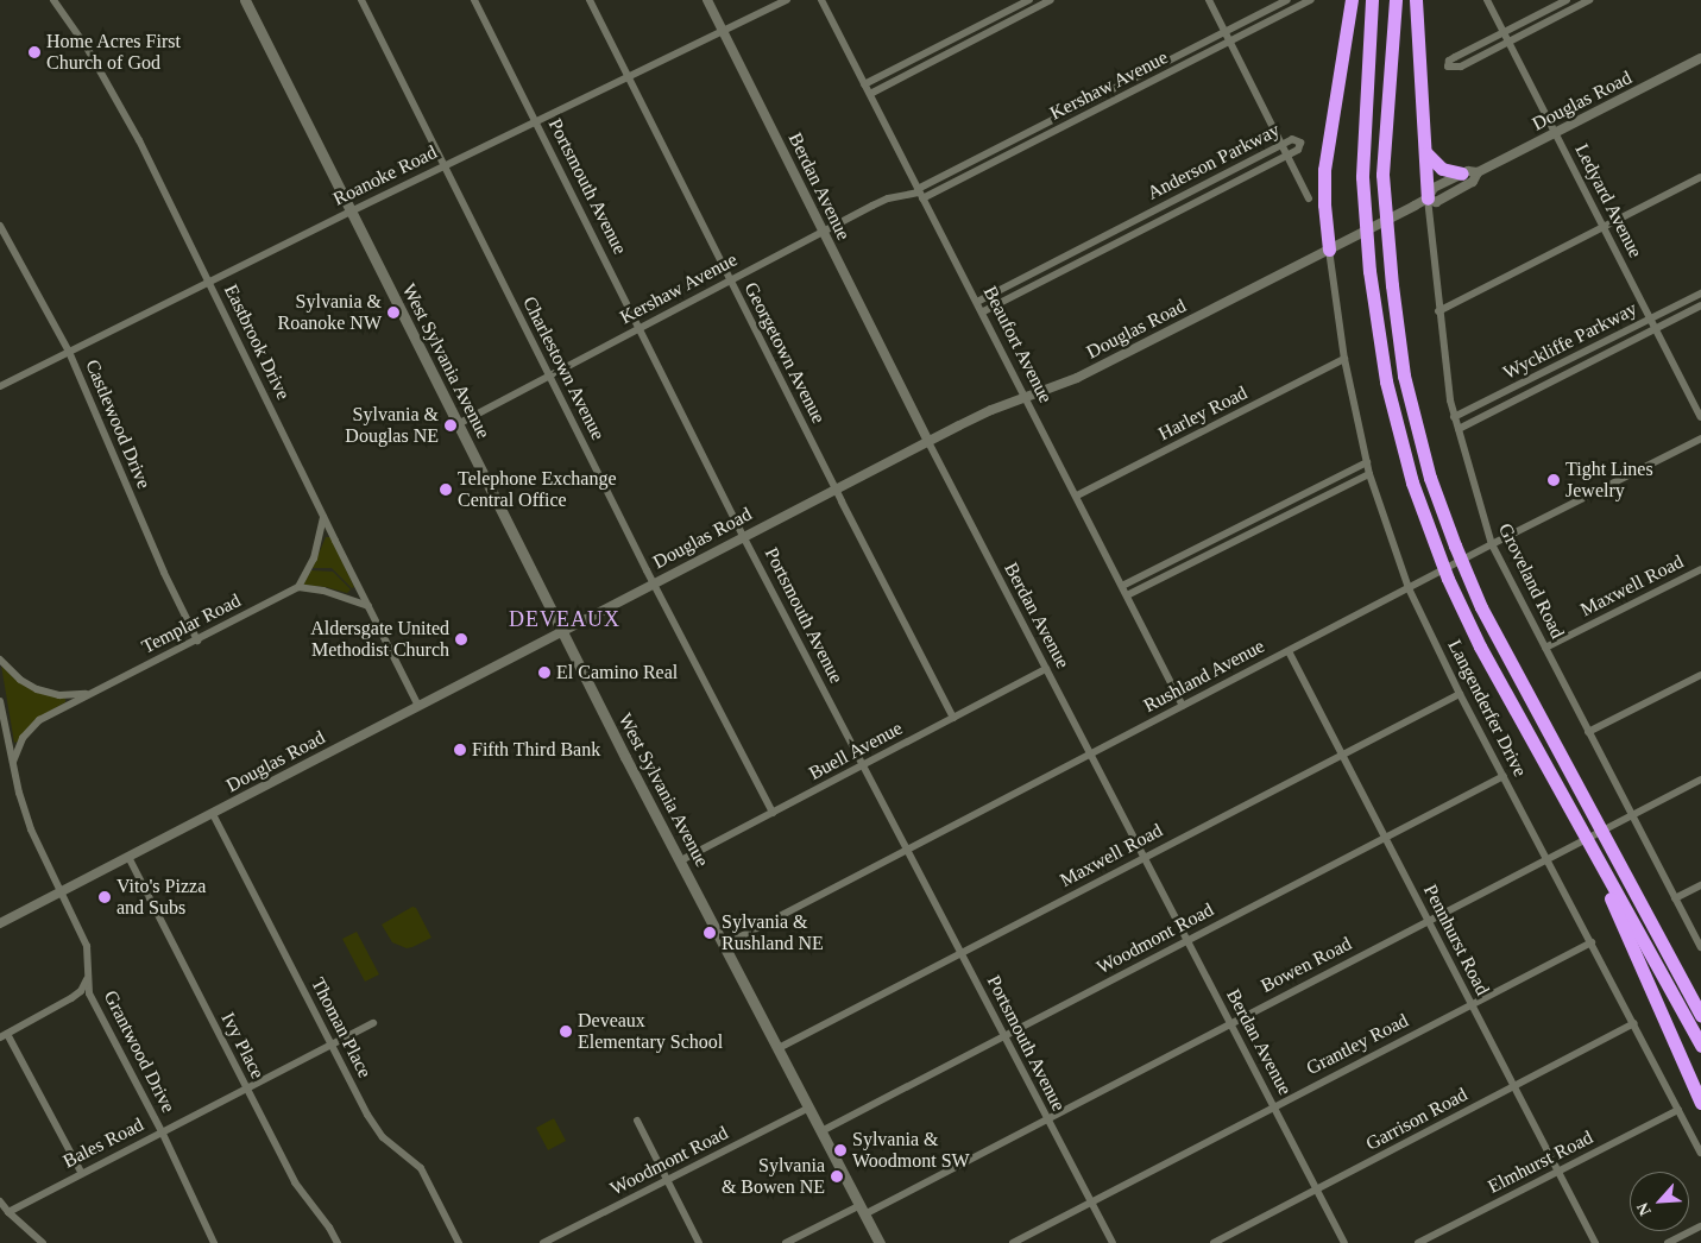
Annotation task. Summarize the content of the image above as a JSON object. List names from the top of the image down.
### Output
{
  "streets": {
    "main road": ["West Sylvania Avenue"],
    "street": [
      "Kershaw Avenue",
      "Douglas Road",
      "Anderson Parkway",
      "Roanoke Road",
      "Portsmouth Avenue",
      "Berdan Avenue",
      "Ledyard Avenue",
      "Wyckliffe Parkway",
      "Eastbrook Drive",
      "Beaufort Avenue",
      "Georgetown Avenue",
      "Charlestown Avenue",
      "Harley Road",
      "Castlewood Drive",
      "Groveland Road",
      "Maxwell Road",
      "Templar Road",
      "Rushland Avenue",
      "Langenderfer Drive",
      "Buell Avenue",
      "Woodmont Road",
      "Pennhurst Road",
      "Bowen Road",
      "Thoman Place",
      "Grantley Road",
      "Ivy Place",
      "Grantwood Drive",
      "Garrison Road",
      "Bales Road",
      "Elmhurst Road"
    ]
  },
  "crossings": [
    ["Kershaw Avenue", "Portsmouth Avenue"],
    ["Kershaw Avenue", "Berdan Avenue"],
    ["Kershaw Avenue", "Beaufort Avenue"],
    ["Kershaw Avenue", "Georgetown Avenue"],
    ["Kershaw Avenue", "West Sylvania Avenue"],
    ["Kershaw Avenue", "Charlestown Avenue"],
    ["Douglas Road", "Portsmouth Avenue"],
    ["Douglas Road", "Berdan Avenue"],
    ["Douglas Road", "Ledyard Avenue"],
    ["Douglas Road", "Eastbrook Drive"],
    ["Douglas Road", "Beaufort Avenue"],
    ["Douglas Road", "Georgetown Avenue"],
    ["Douglas Road", "West Sylvania Avenue"],
    ["Douglas Road", "Charlestown Avenue"],
    ["Douglas Road", "Groveland Road"],
    ["Douglas Road", "Langenderfer Drive"],
    ["Douglas Road", "Thoman Place"],
    ["Douglas Road", "Ivy Place"],
    ["Douglas Road", "Grantwood Drive"],
    ["Anderson Parkway", "Beaufort Avenue"],
    ["Roanoke Road", "Portsmouth Avenue"],
    ["Roanoke Road", "Berdan Avenue"],
    ["Roanoke Road", "Eastbrook Drive"],
    ["Roanoke Road", "Georgetown Avenue"],
    ["Roanoke Road", "West Sylvania Avenue"],
    ["Roanoke Road", "Charlestown Avenue"],
    ["Roanoke Road", "Castlewood Drive"],
    ["Portsmouth Avenue", "Maxwell Road"],
    ["Portsmouth Avenue", "Rushland Avenue"],
    ["Portsmouth Avenue", "Buell Avenue"],
    ["Portsmouth Avenue", "Woodmont Road"],
    ["Portsmouth Avenue", "Bowen Road"],
    ["Portsmouth Avenue", "Grantley Road"],
    ["Berdan Avenue", "Maxwell Road"],
    ["Berdan Avenue", "Rushland Avenue"],
    ["Berdan Avenue", "Buell Avenue"],
    ["Berdan Avenue", "Woodmont Road"],
    ["Berdan Avenue", "Bowen Road"],
    ["Berdan Avenue", "Grantley Road"],
    ["Berdan Avenue", "Garrison Road"],
    ["Ledyard Avenue", "Wyckliffe Parkway"],
    ["Wyckliffe Parkway", "Groveland Road"],
    ["Beaufort Avenue", "Harley Road"],
    ["Beaufort Avenue", "Rushland Avenue"],
    ["Georgetown Avenue", "Buell Avenue"],
    ["West Sylvania Avenue", "Maxwell Road"],
    ["West Sylvania Avenue", "Rushland Avenue"],
    ["West Sylvania Avenue", "Buell Avenue"],
    ["West Sylvania Avenue", "Woodmont Road"],
    ["West Sylvania Avenue", "Bowen Road"],
    ["Charlestown Avenue", "Buell Avenue"],
    ["Harley Road", "Langenderfer Drive"],
    ["Castlewood Drive", "Templar Road"],
    ["Groveland Road", "Maxwell Road"],
    ["Groveland Road", "Rushland Avenue"],
    ["Groveland Road", "Bowen Road"],
    ["Maxwell Road", "Langenderfer Drive"],
    ["Maxwell Road", "Pennhurst Road"],
    ["Templar Road", "Grantwood Drive"],
    ["Rushland Avenue", "Langenderfer Drive"],
    ["Rushland Avenue", "Pennhurst Road"],
    ["Langenderfer Drive", "Woodmont Road"],
    ["Langenderfer Drive", "Bowen Road"],
    ["Langenderfer Drive", "Grantley Road"],
    ["Langenderfer Drive", "Garrison Road"],
    ["Langenderfer Drive", "Elmhurst Road"],
    ["Woodmont Road", "Pennhurst Road"],
    ["Pennhurst Road", "Bowen Road"],
    ["Pennhurst Road", "Grantley Road"],
    ["Pennhurst Road", "Garrison Road"],
    ["Pennhurst Road", "Elmhurst Road"],
    ["Thoman Place", "Bales Road"],
    ["Ivy Place", "Bales Road"],
    ["Grantwood Drive", "Bales Road"]
  ],
  "districts": ["DEVEAUX"],
  "places": [
    "Home Acres First Church of God",
    "Sylvania & Roanoke NW",
    "Sylvania & Douglas NE",
    "Tight Lines Jewelry",
    "Telephone Exchange Central Office",
    "Aldersgate United Methodist Church",
    "El Camino Real",
    "Fifth Third Bank",
    "Vito's Pizza and Subs",
    "Sylvania & Rushland NE",
    "Deveaux Elementary School",
    "Sylvania & Woodmont SW",
    "Sylvania & Bowen NE"
  ],
  "north": "bottom left"
}
